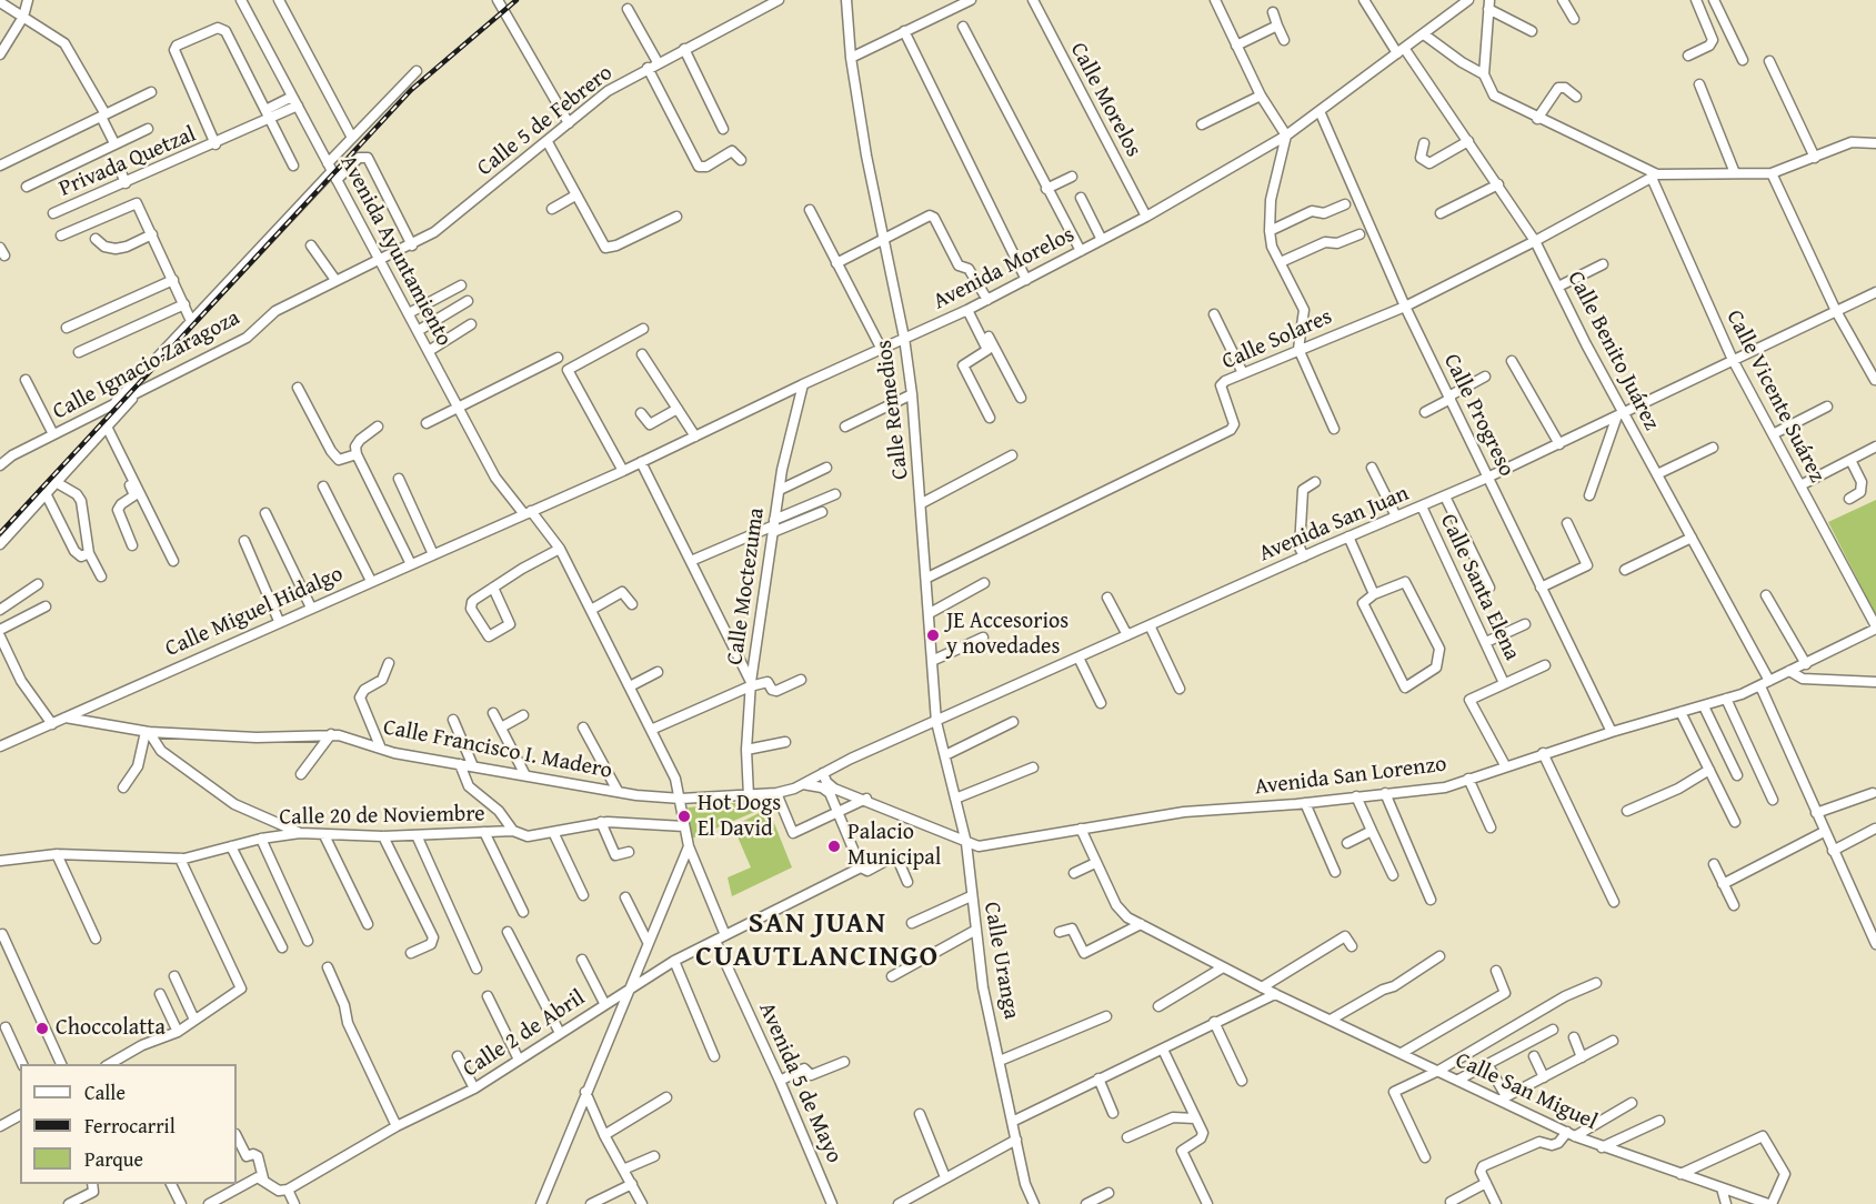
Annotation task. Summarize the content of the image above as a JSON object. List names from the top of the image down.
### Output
{
  "streets": {
    "street": [
      "Calle Morelos",
      "Calle 5 de Febrero",
      "Privada Quetzal",
      "Avenida Ayuntamiento",
      "Avenida Morelos",
      "Calle Solares",
      "Calle Benito Juárez",
      "Calle Ignacio Zaragoza",
      "Calle Vicente Suárez",
      "Calle Remedios",
      "Calle Progreso",
      "Avenida San Juan",
      "Calle Moctezuma",
      "Calle Santa Elena",
      "Calle Miguel Hidalgo",
      "Calle Francisco I. Madero",
      "Avenida San Lorenzo",
      "Calle 20 de Noviembre",
      "Calle Uranga",
      "Calle 2 de Abril",
      "Avenida 5 de Mayo",
      "Calle San Miguel"
    ]
  },
  "crossings": [
    ["Calle Morelos", "Avenida Morelos"],
    ["Calle 5 de Febrero", "Avenida Ayuntamiento"],
    ["Calle 5 de Febrero", "Calle Ignacio Zaragoza"],
    ["Avenida Ayuntamiento", "Avenida Morelos"],
    ["Avenida Ayuntamiento", "Calle Ignacio Zaragoza"],
    ["Avenida Ayuntamiento", "Calle Miguel Hidalgo"],
    ["Avenida Ayuntamiento", "Calle Francisco I. Madero"],
    ["Avenida Ayuntamiento", "Calle 20 de Noviembre"],
    ["Avenida Ayuntamiento", "Calle 2 de Abril"],
    ["Avenida Morelos", "Calle Solares"],
    ["Avenida Morelos", "Calle Benito Juárez"],
    ["Avenida Morelos", "Calle Remedios"],
    ["Avenida Morelos", "Calle Progreso"],
    ["Avenida Morelos", "Calle Moctezuma"],
    ["Avenida Morelos", "Calle Miguel Hidalgo"],
    ["Calle Solares", "Calle Benito Juárez"],
    ["Calle Solares", "Calle Vicente Suárez"],
    ["Calle Solares", "Calle Remedios"],
    ["Calle Solares", "Calle Progreso"],
    ["Calle Benito Juárez", "Avenida San Juan"],
    ["Calle Benito Juárez", "Avenida San Lorenzo"],
    ["Calle Vicente Suárez", "Avenida San Juan"],
    ["Calle Vicente Suárez", "Avenida San Lorenzo"],
    ["Calle Remedios", "Avenida San Juan"],
    ["Calle Remedios", "Calle Uranga"],
    ["Calle Progreso", "Avenida San Juan"],
    ["Calle Progreso", "Avenida San Lorenzo"],
    ["Avenida San Juan", "Calle Santa Elena"],
    ["Avenida San Juan", "Calle Francisco I. Madero"],
    ["Avenida San Juan", "Avenida San Lorenzo"],
    ["Avenida San Juan", "Calle Uranga"],
    ["Calle Moctezuma", "Calle Francisco I. Madero"],
    ["Calle Miguel Hidalgo", "Calle Francisco I. Madero"],
    ["Avenida San Lorenzo", "Calle Uranga"],
    ["Avenida San Lorenzo", "Calle San Miguel"],
    ["Calle 2 de Abril", "Avenida 5 de Mayo"]
  ],
  "districts": ["SAN JUAN CUAUTLANCINGO"],
  "places": [
    "JE Accesorios y novedades",
    "Hot Dogs El David",
    "Palacio Municipal",
    "Choccolatta"
  ],
  "legend": ["Calle", "Ferrocarril", "Parque"]
}
